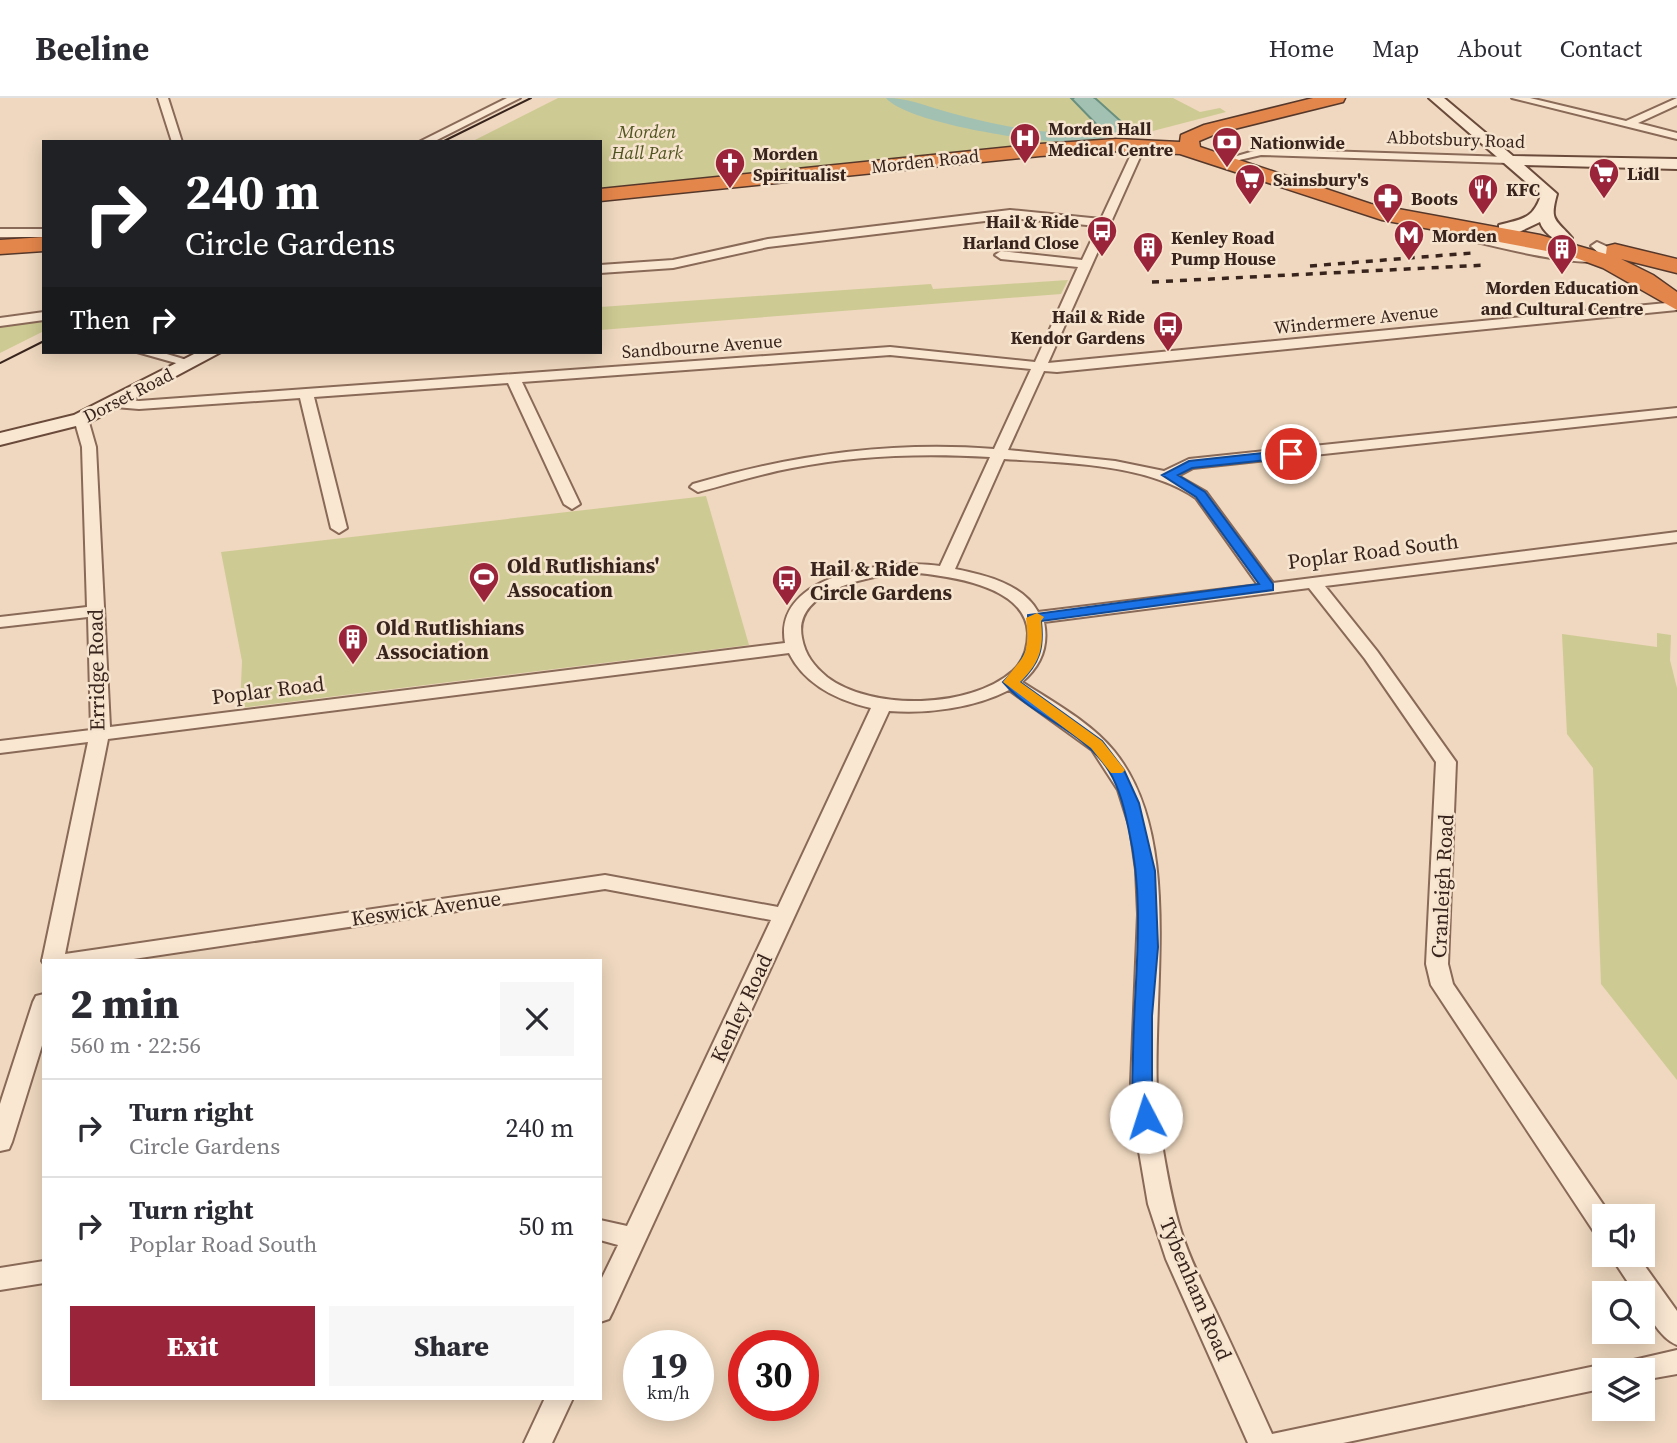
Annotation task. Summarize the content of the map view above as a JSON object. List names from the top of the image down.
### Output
{
  "streets": {
    "highway": ["Morden Road"],
    "main road": ["Dorset Road"],
    "street": [
      "Abbotsbury Road",
      "Windermere Avenue",
      "Sandbourne Avenue",
      "Poplar Road South",
      "Erridge Road",
      "Poplar Road",
      "Cranleigh Road",
      "Keswick Avenue",
      "Kenley Road",
      "Tybenham Road"
    ]
  },
  "crossings": [
    ["Windermere Avenue", "Sandbourne Avenue"],
    ["Sandbourne Avenue", "Dorset Road"],
    ["Dorset Road", "Erridge Road"],
    ["Poplar Road South", "Poplar Road"],
    ["Poplar Road South", "Cranleigh Road"],
    ["Poplar Road South", "Kenley Road"],
    ["Poplar Road South", "Tybenham Road"],
    ["Erridge Road", "Poplar Road"],
    ["Poplar Road", "Kenley Road"],
    ["Poplar Road", "Tybenham Road"],
    ["Keswick Avenue", "Kenley Road"],
    ["Kenley Road", "Tybenham Road"]
  ],
  "parks": ["Morden Hall Park"],
  "places": {
    "hospital": ["Morden Hall Medical Centre"],
    "bank": ["Nationwide"],
    "church": ["Morden Spiritualist"],
    "supermarket": ["Lidl", "Sainsbury's"],
    "restaurant": ["KFC"],
    "pharmacy": ["Boots"],
    "bus stop": ["Hail & Ride Harland Close", "Hail & Ride Kendor Gardens", "Hail & Ride Circle Gardens"],
    "metro station": ["Morden"],
    "building": ["Kenley Road Pump House", "Morden Education and Cultural Centre", "Old Rutlishians Association"],
    "sports": ["Old Rutlishians' Assocation"]
  },
  "page": {
    "header": "Beeline",
    "nav": [
      "Home",
      "Map",
      "About",
      "Contact"
    ],
    "turn": ["240 m", "Circle Gardens"],
    "then": "Then",
    "heading": ["2 min", "560 m · 22:56"],
    "list": [
      {
        "name": "Turn right",
        "note": "Circle Gardens",
        "value": "240 m"
      },
      {
        "name": "Turn right",
        "note": "Poplar Road South",
        "value": "50 m"
      }
    ],
    "buttons": ["Exit", "Share"],
    "speed": "19 km/h",
    "limit": "30"
  }
}
